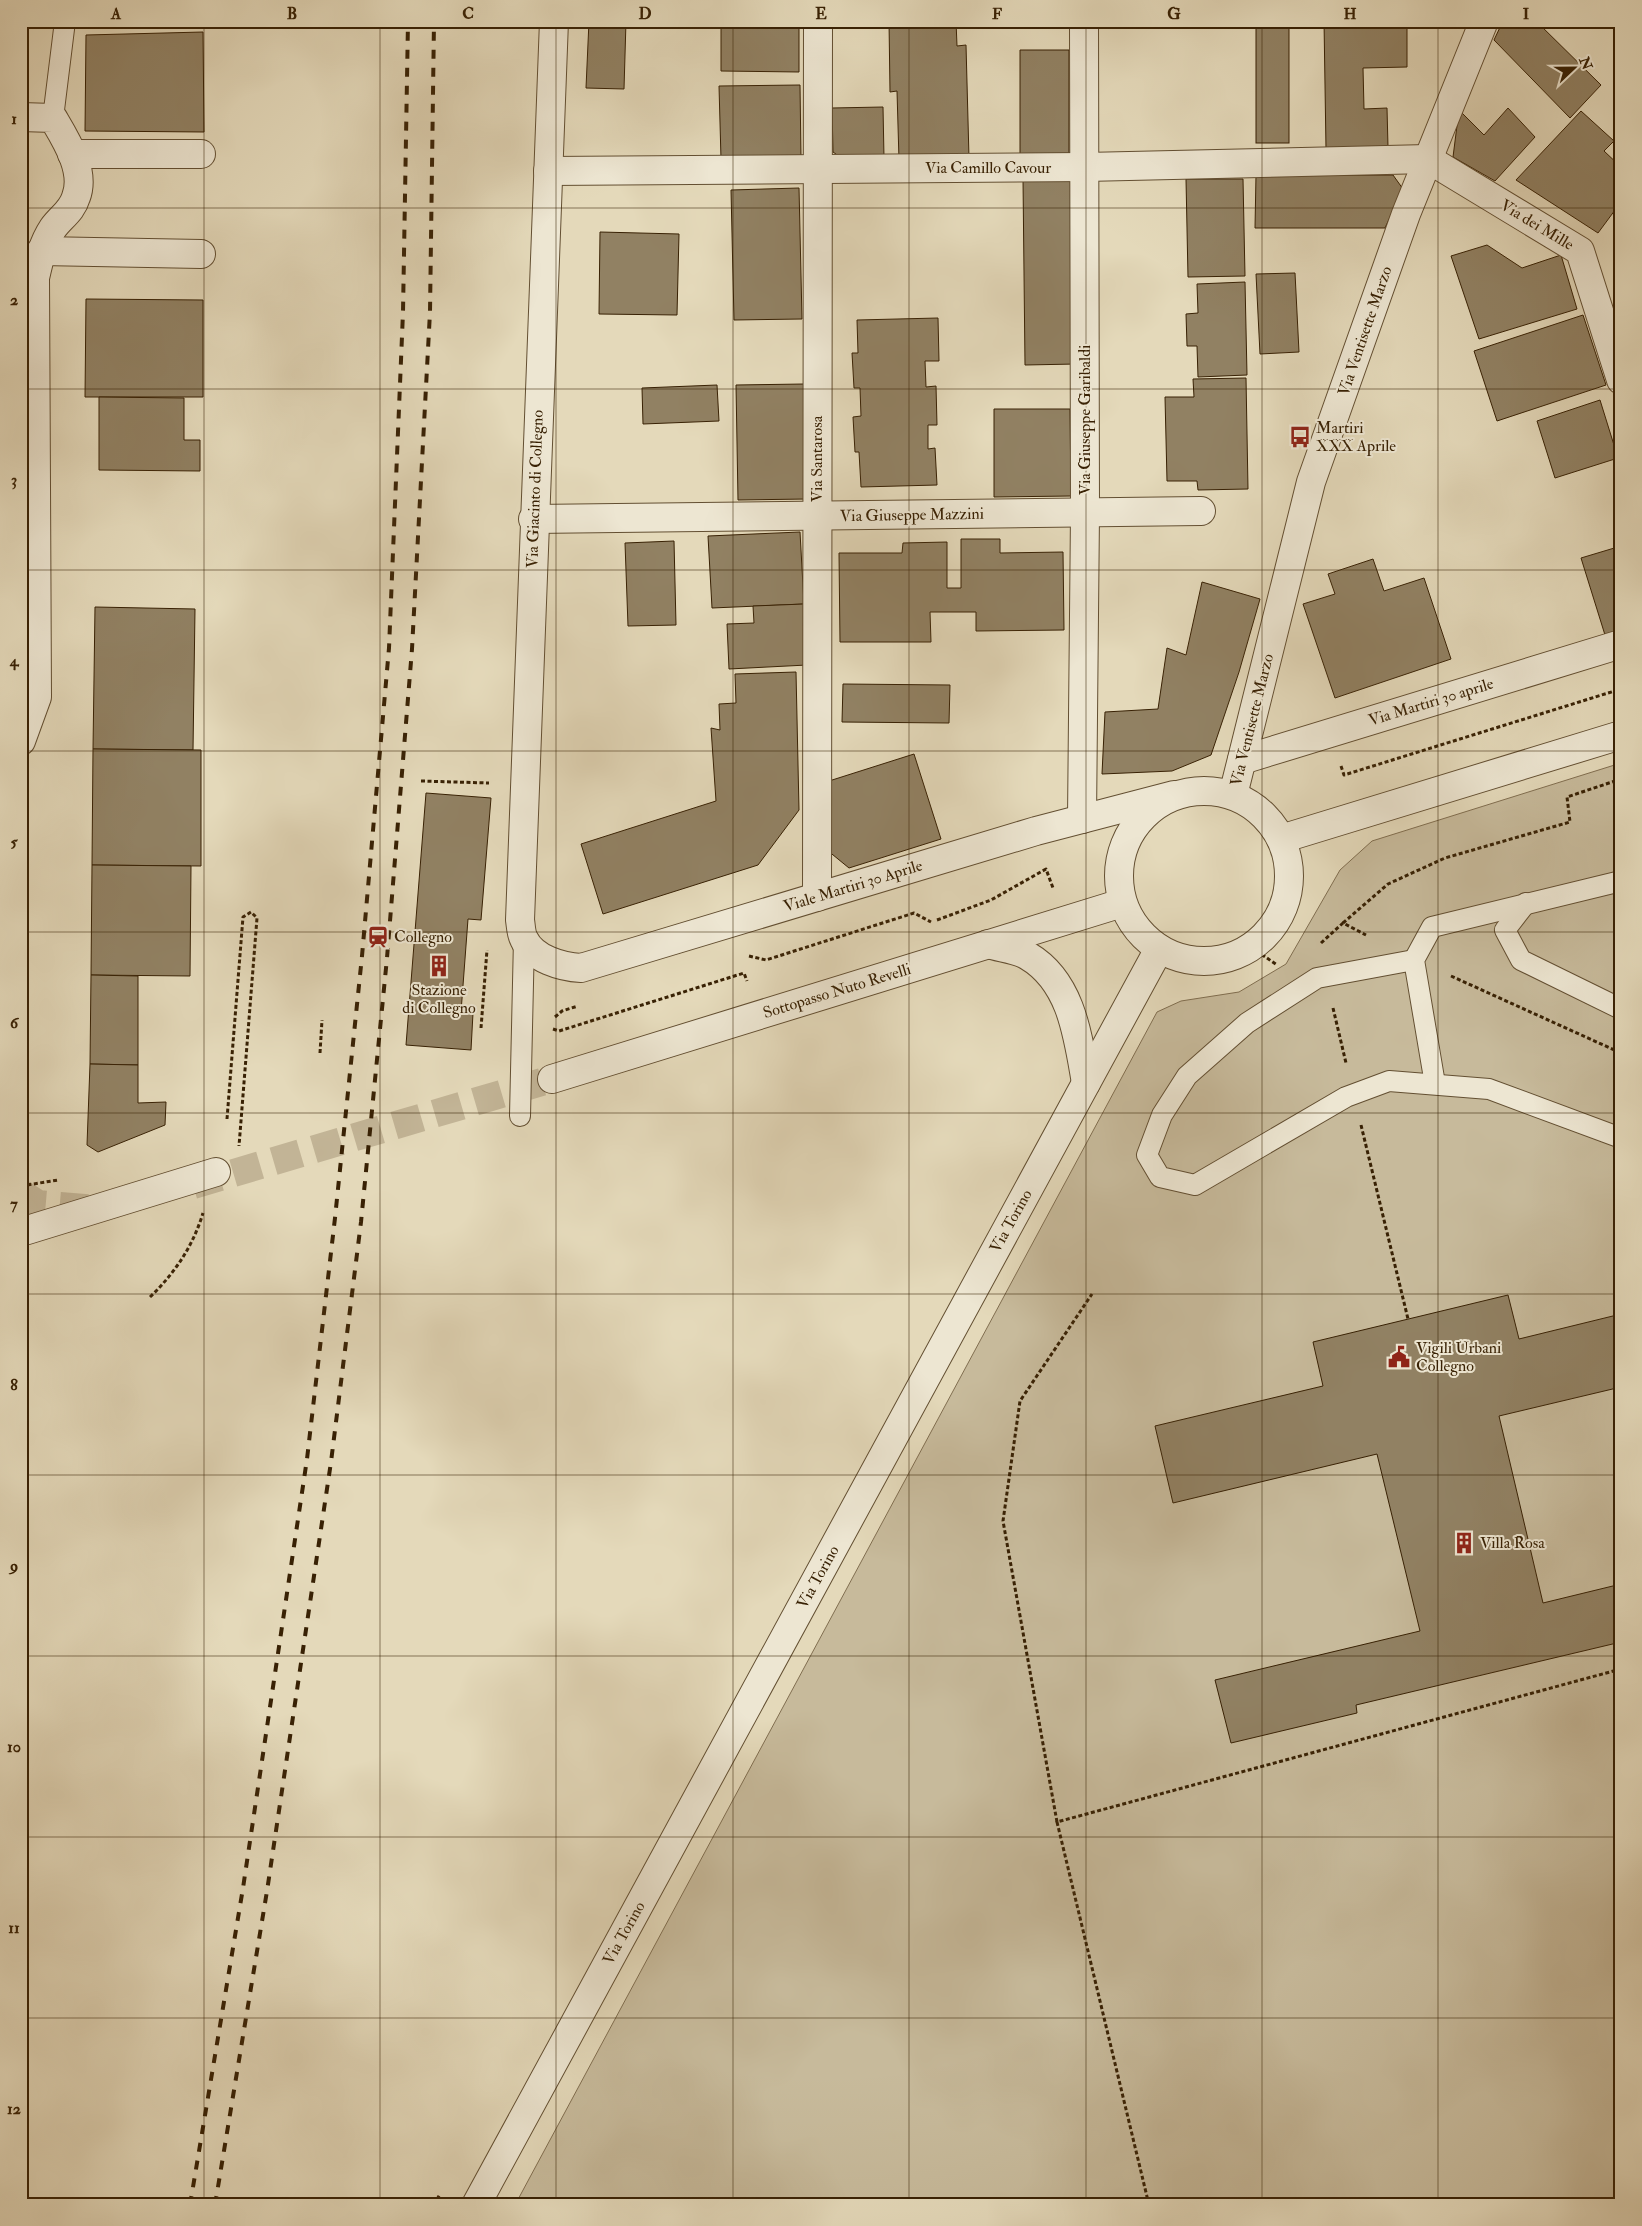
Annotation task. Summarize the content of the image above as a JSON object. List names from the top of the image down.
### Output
{
  "streets": {
    "street": [
      "Via Camillo Cavour",
      "Via dei Mille",
      "Via Ventisette Marzo",
      "Via Giuseppe Garibaldi",
      "Via Santarosa",
      "Via Giacinto di Collegno",
      "Via Giuseppe Mazzini",
      "Via Martiri 30 aprile",
      "Viale Martiri 30 Aprile",
      "Sottopasso Nuto Revelli",
      "Via Torino"
    ]
  },
  "crossings": [
    ["Via Camillo Cavour", "Via dei Mille"],
    ["Via Camillo Cavour", "Via Ventisette Marzo"],
    ["Via Camillo Cavour", "Via Giuseppe Garibaldi"],
    ["Via Camillo Cavour", "Via Santarosa"],
    ["Via Camillo Cavour", "Via Giacinto di Collegno"],
    ["Via dei Mille", "Via Ventisette Marzo"],
    ["Via Ventisette Marzo", "Via Martiri 30 aprile"],
    ["Via Ventisette Marzo", "Viale Martiri 30 Aprile"],
    ["Via Ventisette Marzo", "Sottopasso Nuto Revelli"],
    ["Via Ventisette Marzo", "Via Torino"],
    ["Via Giuseppe Garibaldi", "Via Giuseppe Mazzini"],
    ["Via Giuseppe Garibaldi", "Viale Martiri 30 Aprile"],
    ["Via Santarosa", "Via Giuseppe Mazzini"],
    ["Via Santarosa", "Viale Martiri 30 Aprile"],
    ["Via Giacinto di Collegno", "Via Giuseppe Mazzini"],
    ["Via Giacinto di Collegno", "Viale Martiri 30 Aprile"],
    ["Viale Martiri 30 Aprile", "Sottopasso Nuto Revelli"],
    ["Viale Martiri 30 Aprile", "Via Torino"],
    ["Sottopasso Nuto Revelli", "Via Torino"]
  ],
  "places": {
    "bus stop": ["Martiri XXX Aprile"],
    "station": ["Collegno"],
    "building": ["Stazione di Collegno", "Villa Rosa"],
    "public building": ["Vigili Urbani Collegno"]
  },
  "north": "right",
  "grid": {
    "columns": [
      "A",
      "B",
      "C",
      "D",
      "E",
      "F",
      "G",
      "H",
      "I"
    ],
    "rows": [
      "1",
      "2",
      "3",
      "4",
      "5",
      "6",
      "7",
      "8",
      "9",
      "10",
      "11",
      "12"
    ]
  }
}
